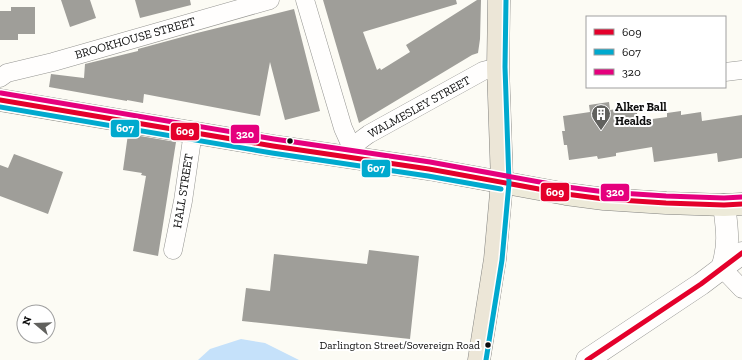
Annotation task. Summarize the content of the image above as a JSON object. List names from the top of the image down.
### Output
{
  "streets": {
    "street": ["BROOKHOUSE STREET", "WALMESLEY STREET", "HALL STREET"]
  },
  "places": {
    "building": ["Alker Ball Healds"],
    "other": ["Darlington Street/Sovereign Road"]
  },
  "lines": ["transit line 607", "transit line 320", "transit line 609"],
  "legend": ["609", "607", "320"],
  "north": "left"
}
